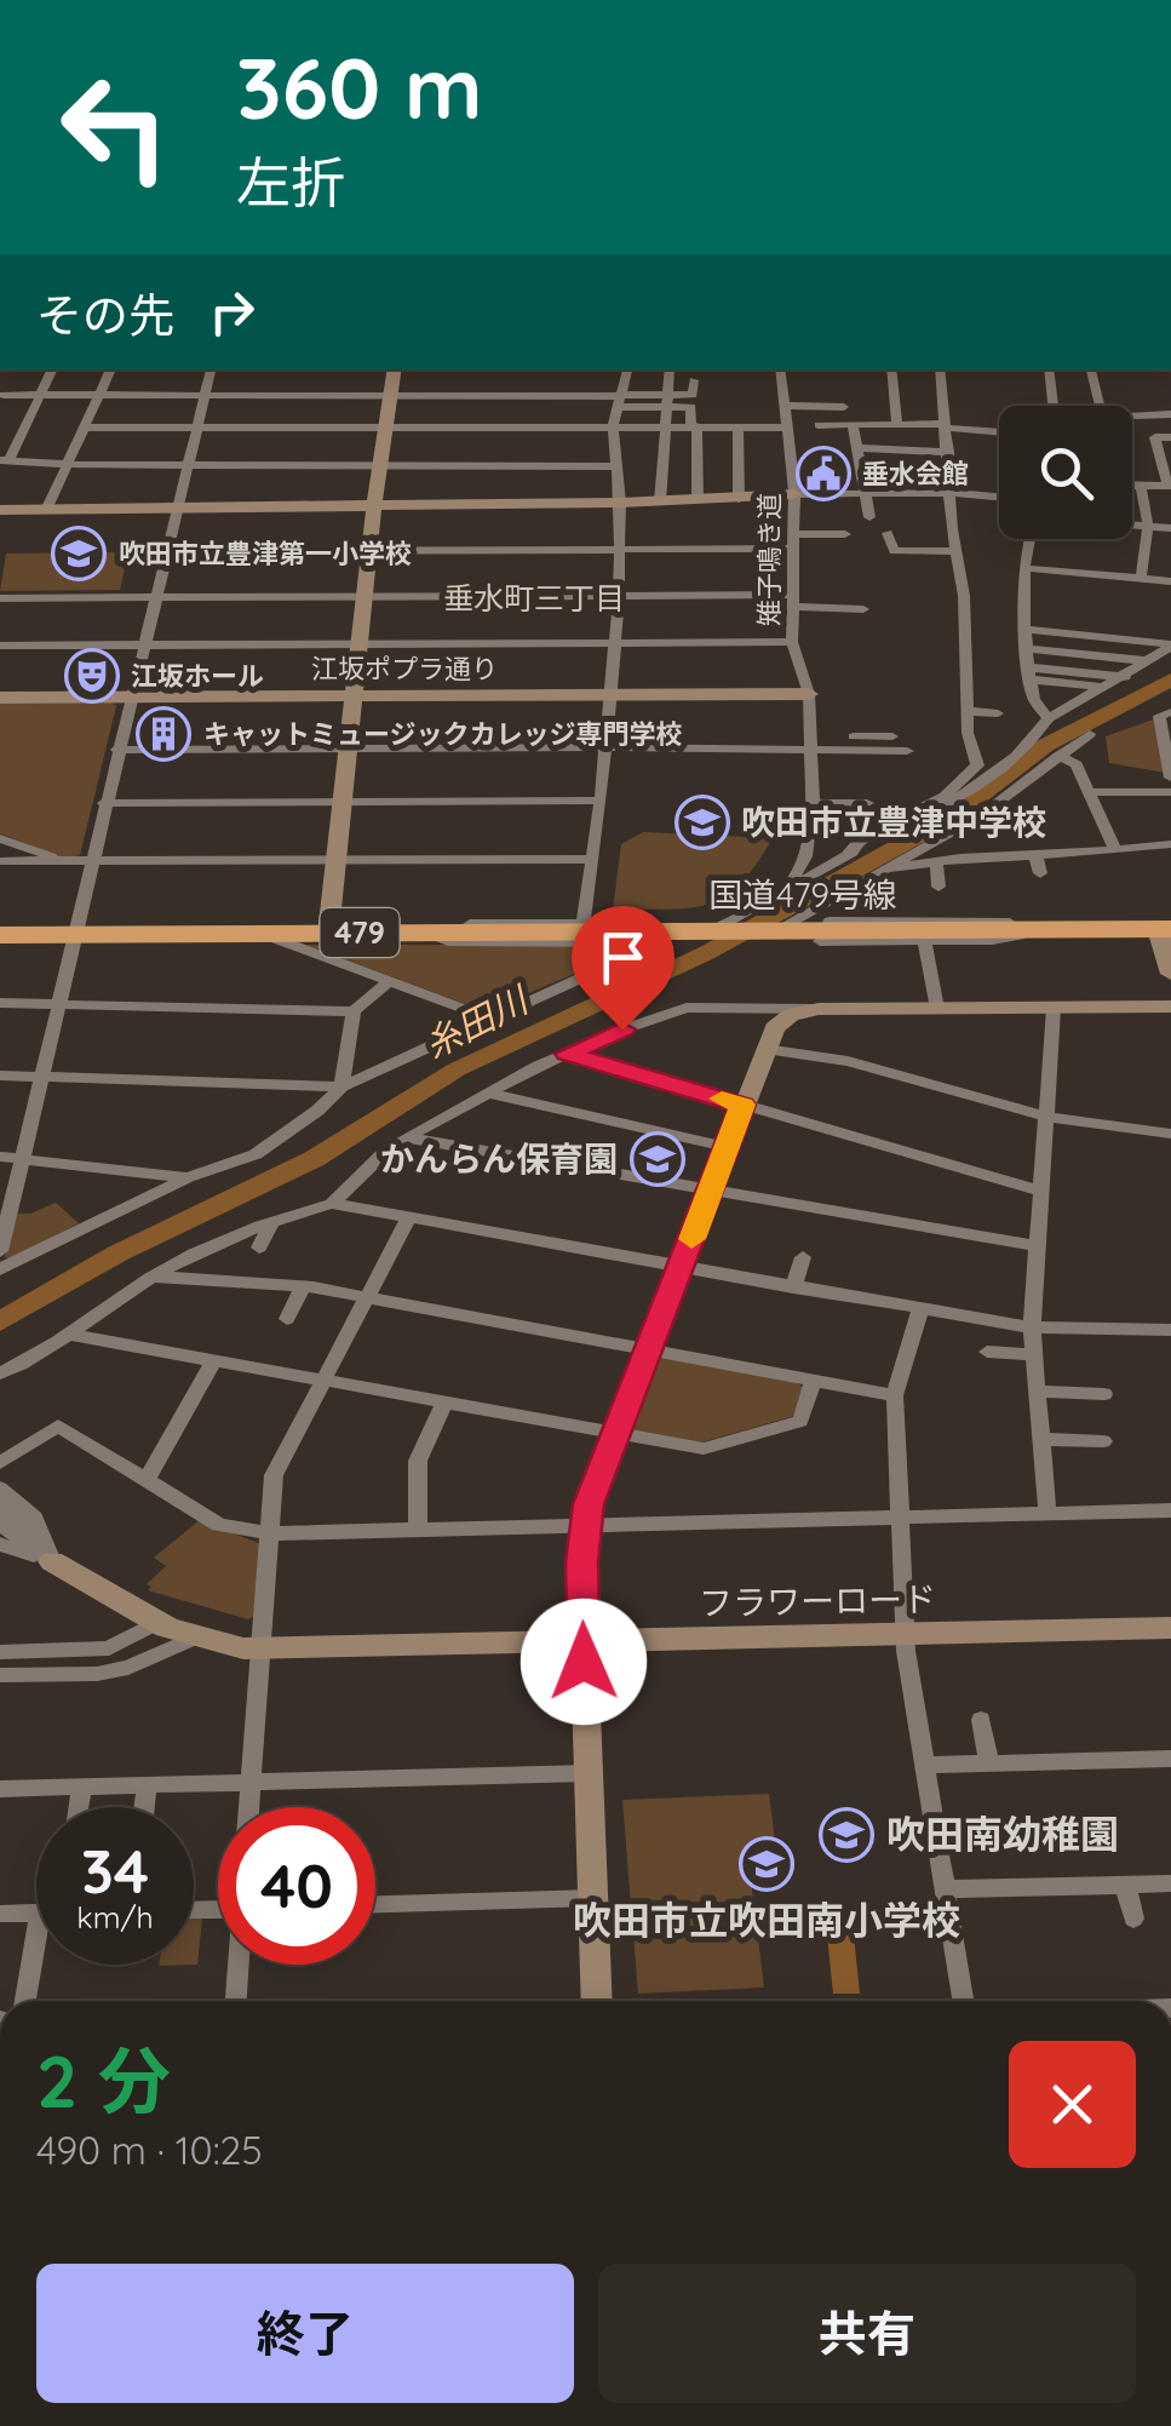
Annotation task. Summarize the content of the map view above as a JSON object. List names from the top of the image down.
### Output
{
  "streets": {
    "highway": ["国道479号線", "479"],
    "street": ["雉子鳴き道", "江坂ポプラ通り", "フラワーロード"]
  },
  "crossings": [
    ["雉子鳴き道", "江坂ポプラ通り"]
  ],
  "districts": ["垂水町三丁目"],
  "water": ["糸田川"],
  "places": {
    "public building": ["垂水会館"],
    "school or university": [
      "吹田市立豊津第一小学校",
      "吹田市立豊津中学校",
      "かんらん保育園",
      "吹田南幼稚園",
      "吹田市立吹田南小学校"
    ],
    "theatre": ["江坂ホール"],
    "building": ["キャットミュージックカレッジ専門学校"]
  },
  "page": {
    "turn": ["360 m", "左折"],
    "then": "その先",
    "speed": "34 km/h",
    "limit": "40",
    "heading": ["2 分", "490 m · 10:25"],
    "buttons": ["終了", "共有"]
  }
}
